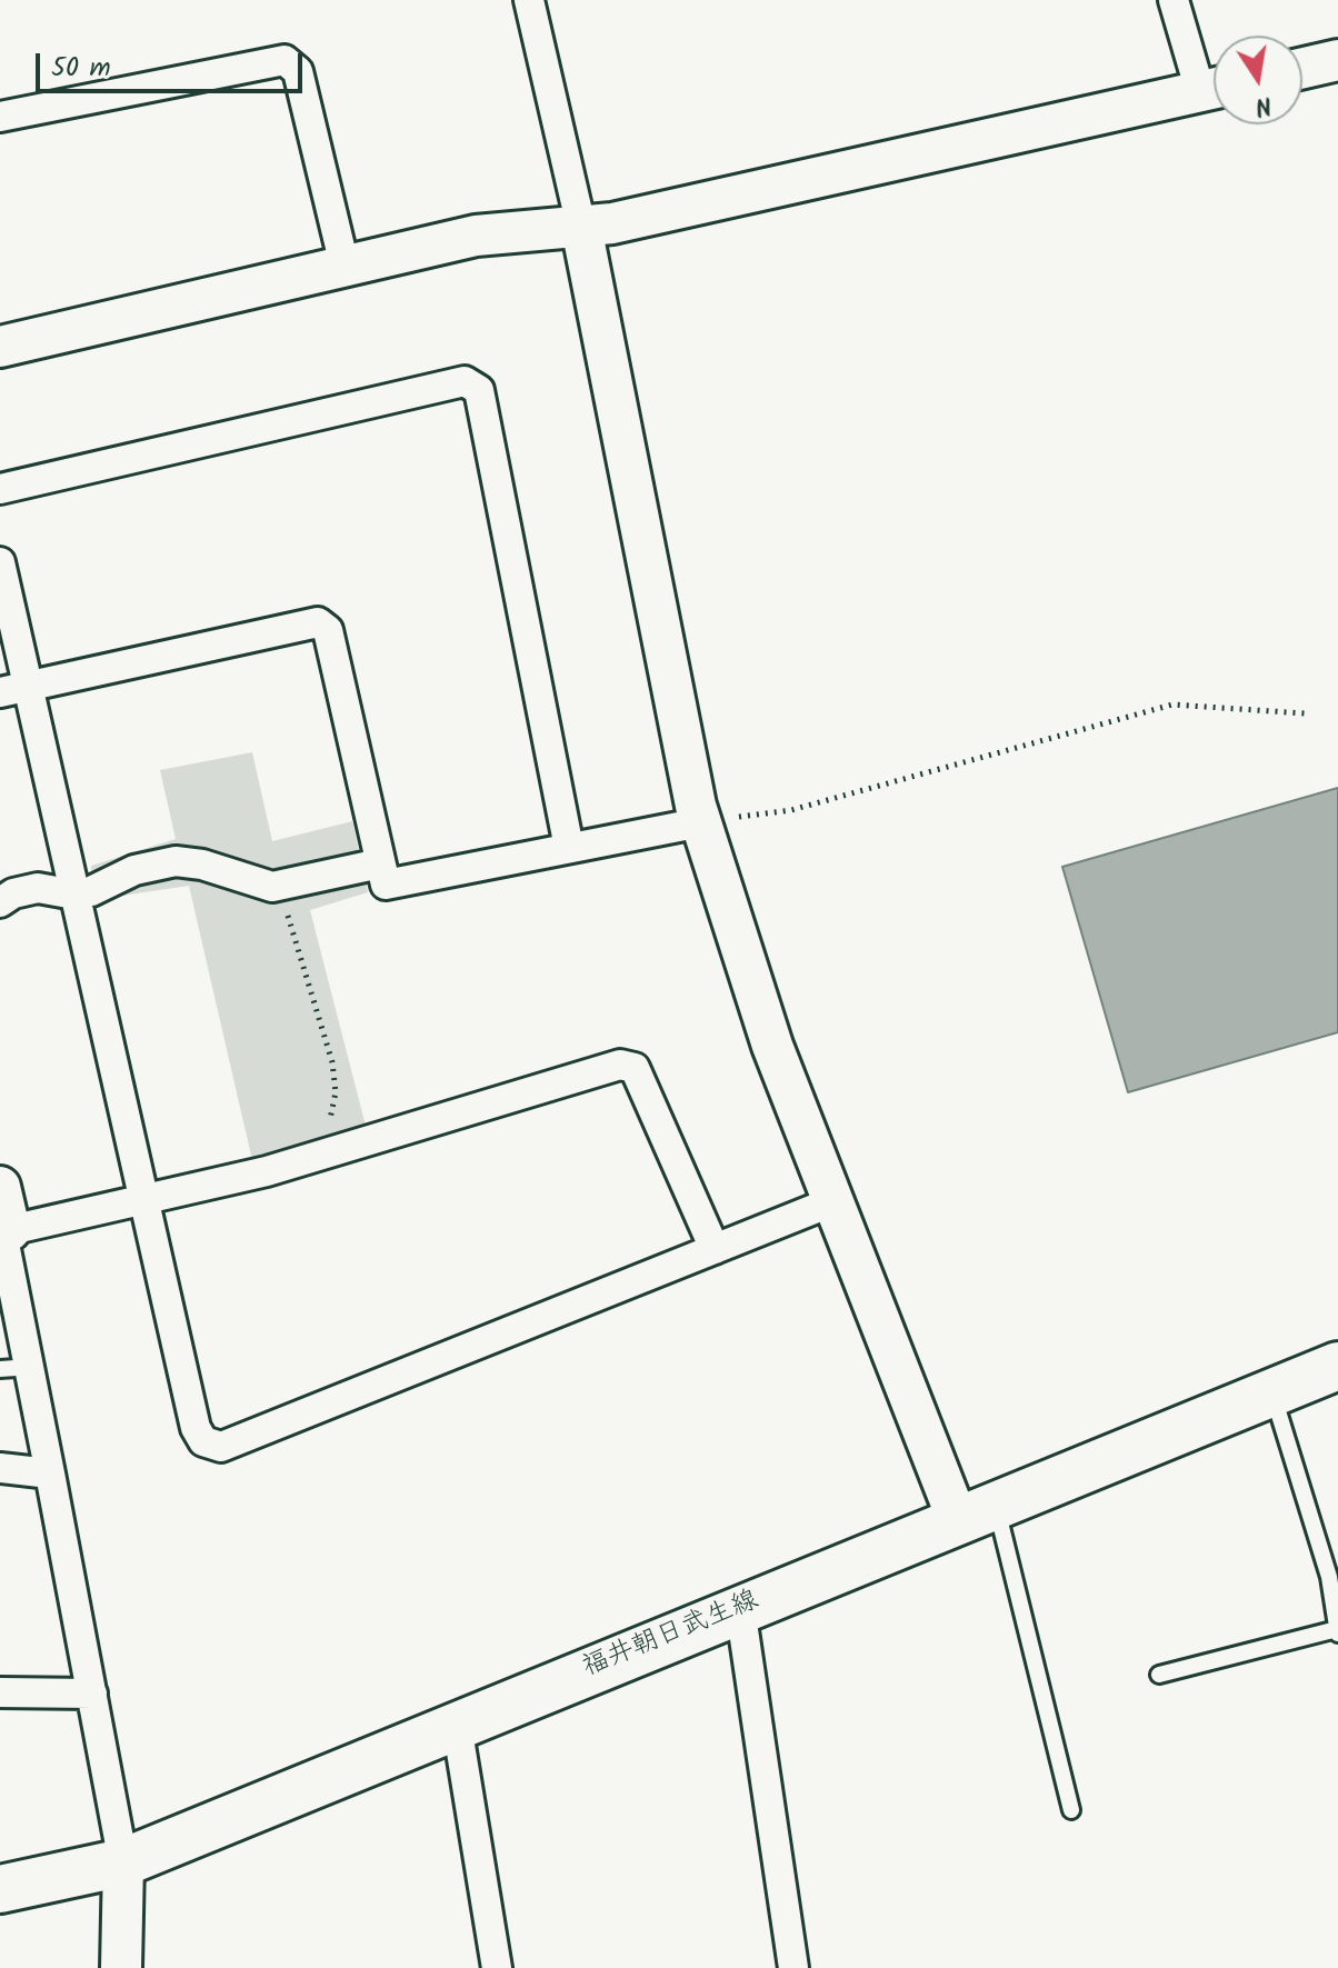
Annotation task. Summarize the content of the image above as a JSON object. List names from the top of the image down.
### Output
{
  "streets": {
    "main road": ["福井朝日武生線"]
  },
  "scale_bar": "50 m",
  "north": "bottom"
}
